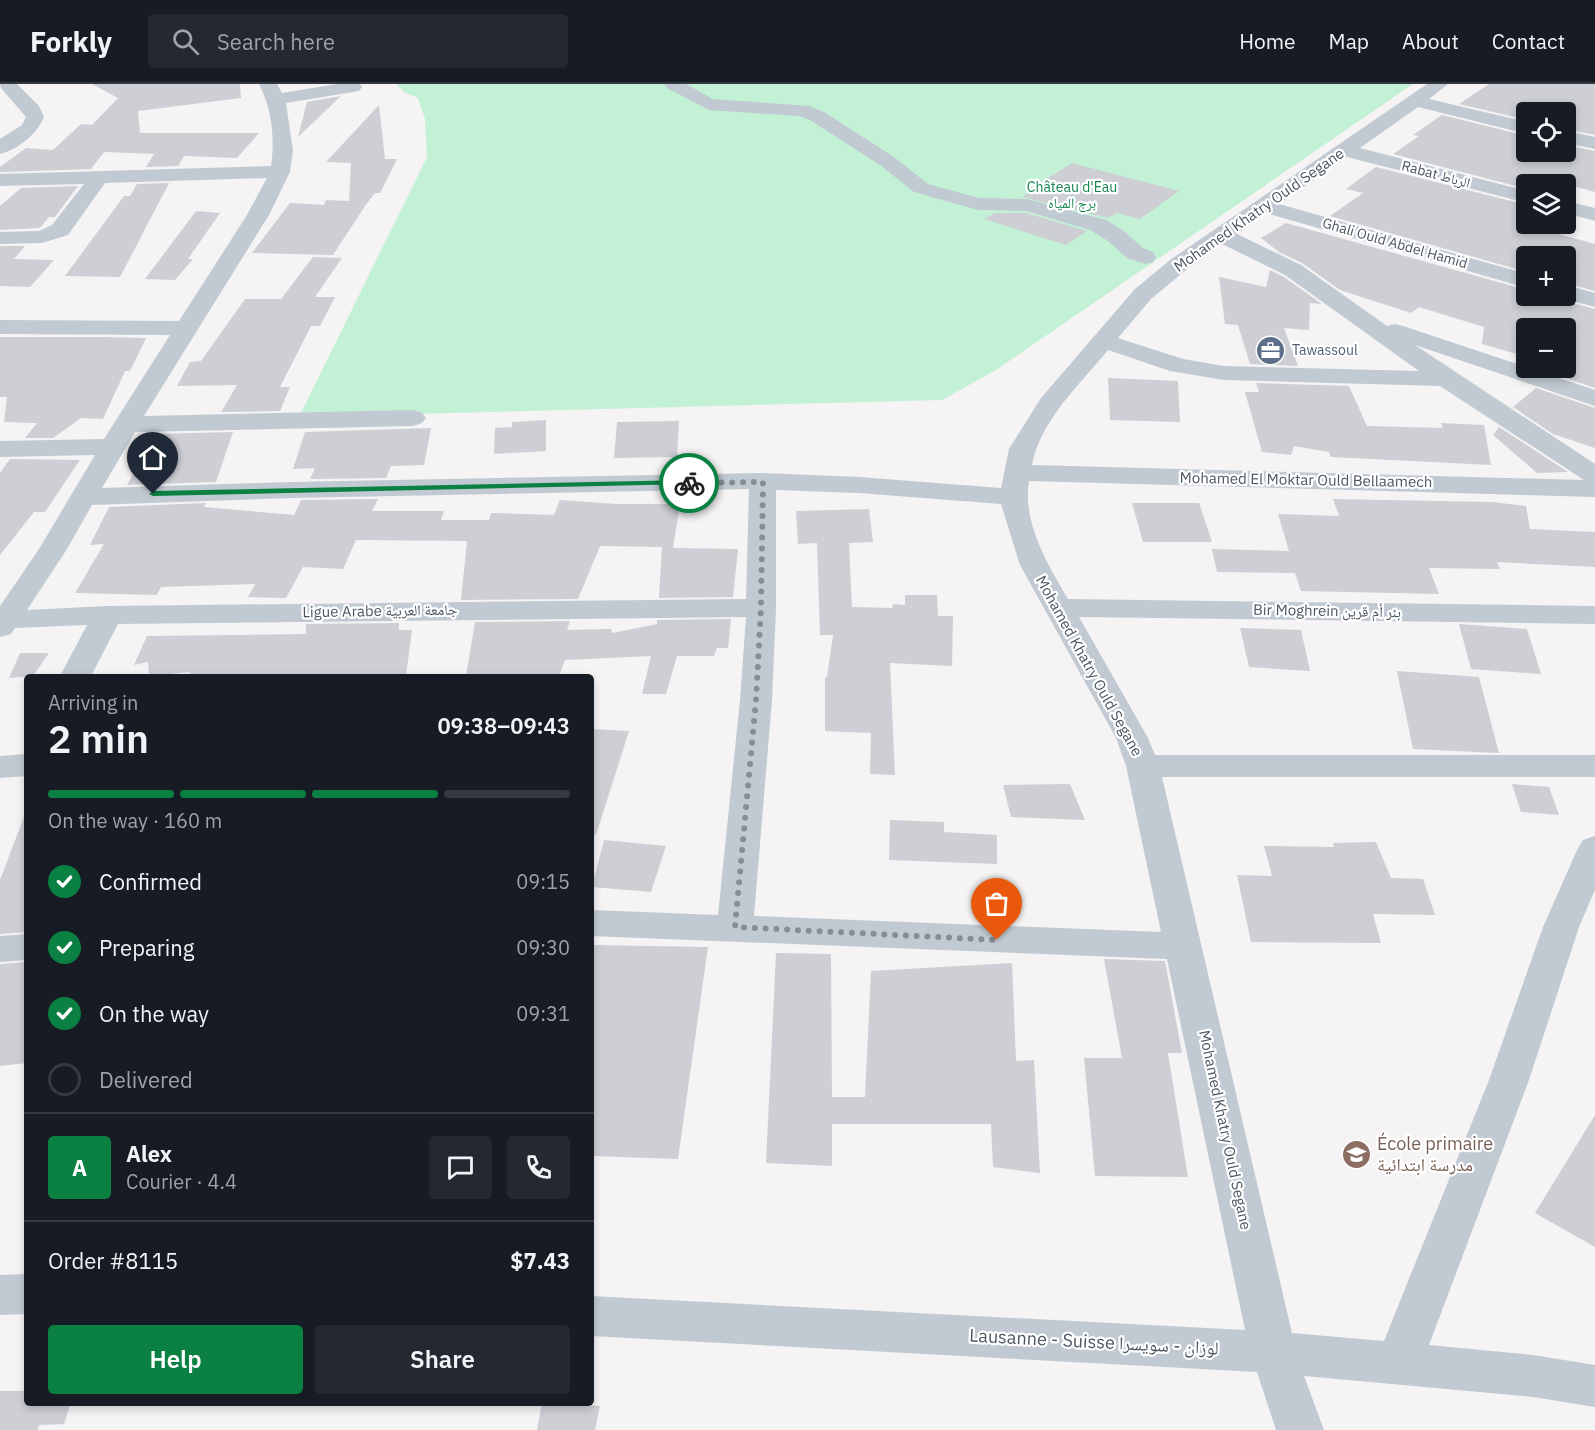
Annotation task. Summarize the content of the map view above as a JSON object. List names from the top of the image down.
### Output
{
  "streets": {
    "street": [
      "Rabat الرباط",
      "Mohamed Khatry Ould Segane",
      "Ghali Ould Abdel Hamid",
      "Mohamed El Moktar Ould Bellaamech",
      "Ligue Arabe جامعة العربية",
      "Bir Moghrein بئر أم قرين",
      "Lausanne - Suisse لوزان - سويسرا"
    ]
  },
  "crossings": [
    ["Rabat الرباط", "Mohamed Khatry Ould Segane"],
    ["Mohamed Khatry Ould Segane", "Ghali Ould Abdel Hamid"],
    ["Mohamed Khatry Ould Segane", "Mohamed El Moktar Ould Bellaamech"],
    ["Mohamed Khatry Ould Segane", "Bir Moghrein بئر أم قرين"],
    ["Mohamed Khatry Ould Segane", "Lausanne - Suisse لوزان - سويسرا"]
  ],
  "parks": ["Château d'Eau برج المياه"],
  "places": {
    "office": ["Tawassoul"],
    "school or university": ["École primaire مدرسة ابتدائية"]
  },
  "page": {
    "header": "Forkly",
    "search": "Search here",
    "nav": [
      "Home",
      "Map",
      "About",
      "Contact"
    ],
    "map_buttons": ["+", "−"],
    "heading": ["2 min", "Arriving in", "09:38–09:43"],
    "panel": [
      "Alex",
      "Courier · 4.4",
      "Order #8115",
      "$7.43"
    ],
    "bar": "On the way · 160 m",
    "list": [
      ["Confirmed", "09:15"],
      ["Preparing", "09:30"],
      ["On the way", "09:31"],
      "Delivered"
    ],
    "round": "A",
    "buttons": ["Help", "Share"]
  }
}
